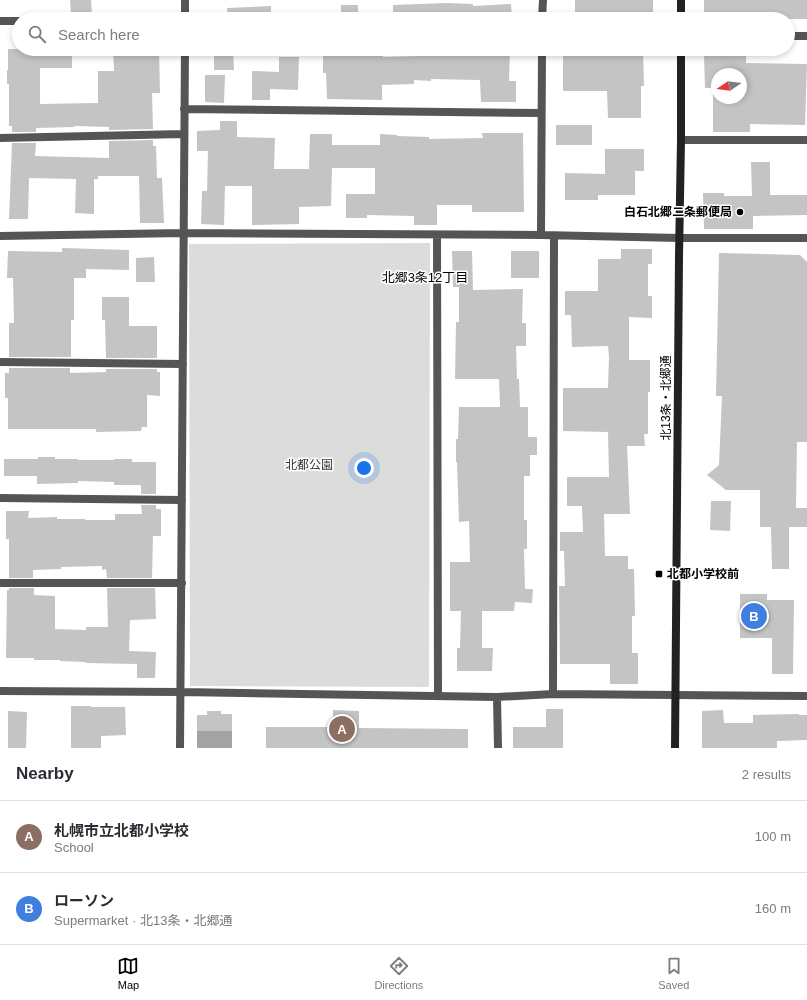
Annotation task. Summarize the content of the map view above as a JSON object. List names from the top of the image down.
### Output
{
  "streets": {
    "main road": ["北13条・北郷通"]
  },
  "districts": ["北郷3条12丁目"],
  "parks": ["北都公園"],
  "places": {
    "other": ["白石北郷二条郵便局"],
    "transit": ["北都小学校前"]
  },
  "north": "left",
  "page": {
    "search": "Search here",
    "pins": ["B", "A"],
    "heading": ["Nearby", "2 results"],
    "list": [
      {
        "mark": "A",
        "name": "札幌市立北都小学校",
        "note": "School",
        "value": "100 m"
      },
      {
        "mark": "B",
        "name": "ローソン",
        "note": "Supermarket · 北13条・北郷通",
        "value": "160 m"
      }
    ],
    "nav": ["Map", "Directions", "Saved"]
  }
}
